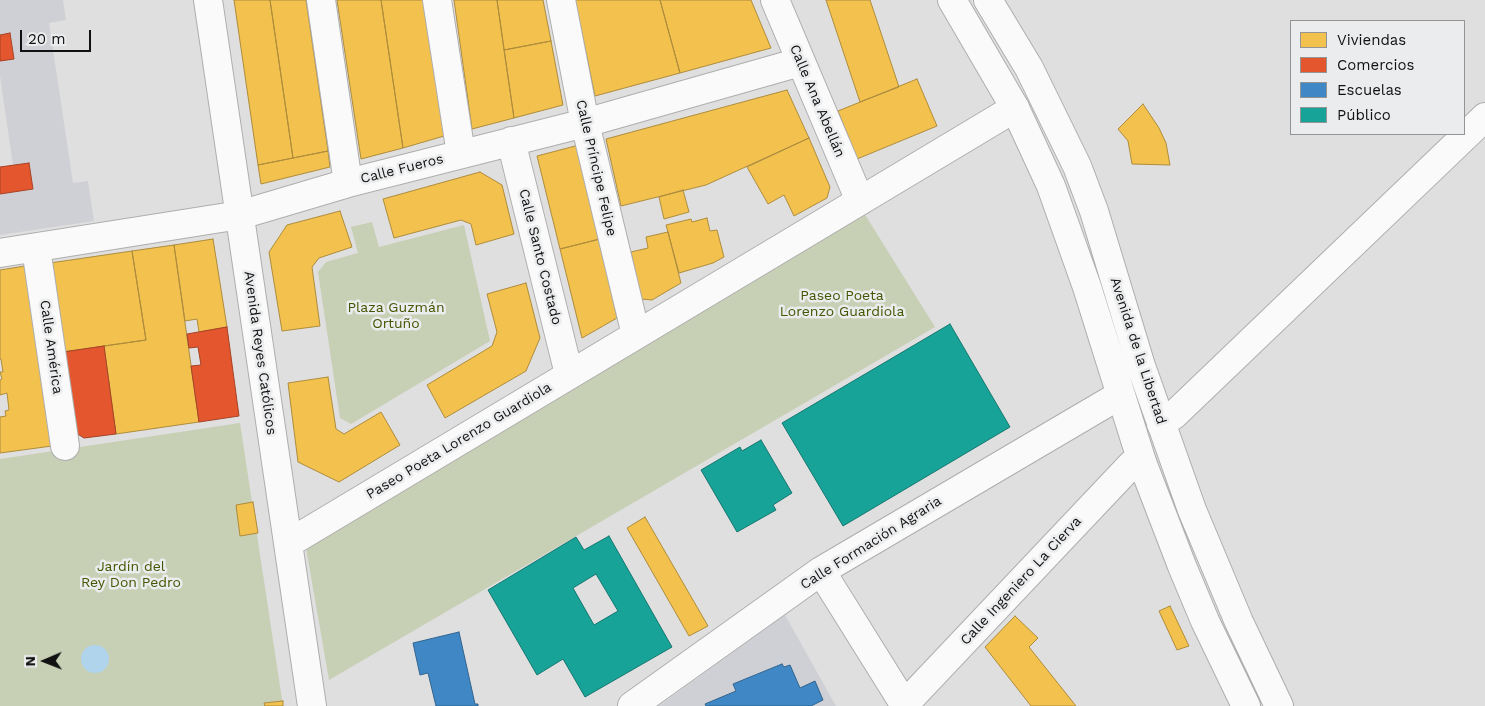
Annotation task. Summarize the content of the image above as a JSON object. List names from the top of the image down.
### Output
{
  "streets": {
    "street": [
      "Calle Ana Abellán",
      "Calle Príncipe Felipe",
      "Calle Fueros",
      "Calle Santo Costado",
      "Calle América",
      "Avenida de la Libertad",
      "Avenida Reyes Católicos",
      "Paseo Poeta Lorenzo Guardiola",
      "Calle Formación Agraria",
      "Calle Ingeniero La Cierva"
    ]
  },
  "crossings": [
    ["Calle Ana Abellán", "Calle Fueros"],
    ["Calle Ana Abellán", "Paseo Poeta Lorenzo Guardiola"],
    ["Calle Príncipe Felipe", "Calle Fueros"],
    ["Calle Príncipe Felipe", "Paseo Poeta Lorenzo Guardiola"],
    ["Calle Fueros", "Calle Santo Costado"],
    ["Calle Fueros", "Calle América"],
    ["Calle Fueros", "Avenida Reyes Católicos"],
    ["Calle Santo Costado", "Paseo Poeta Lorenzo Guardiola"],
    ["Avenida Reyes Católicos", "Paseo Poeta Lorenzo Guardiola"]
  ],
  "parks": ["Paseo Poeta Lorenzo Guardiola", "Plaza Guzmán Ortuño", "Jardín del Rey Don Pedro"],
  "legend": [
    "Viviendas",
    "Comercios",
    "Escuelas",
    "Público"
  ],
  "scale_bar": "20 m",
  "north": "left"
}
